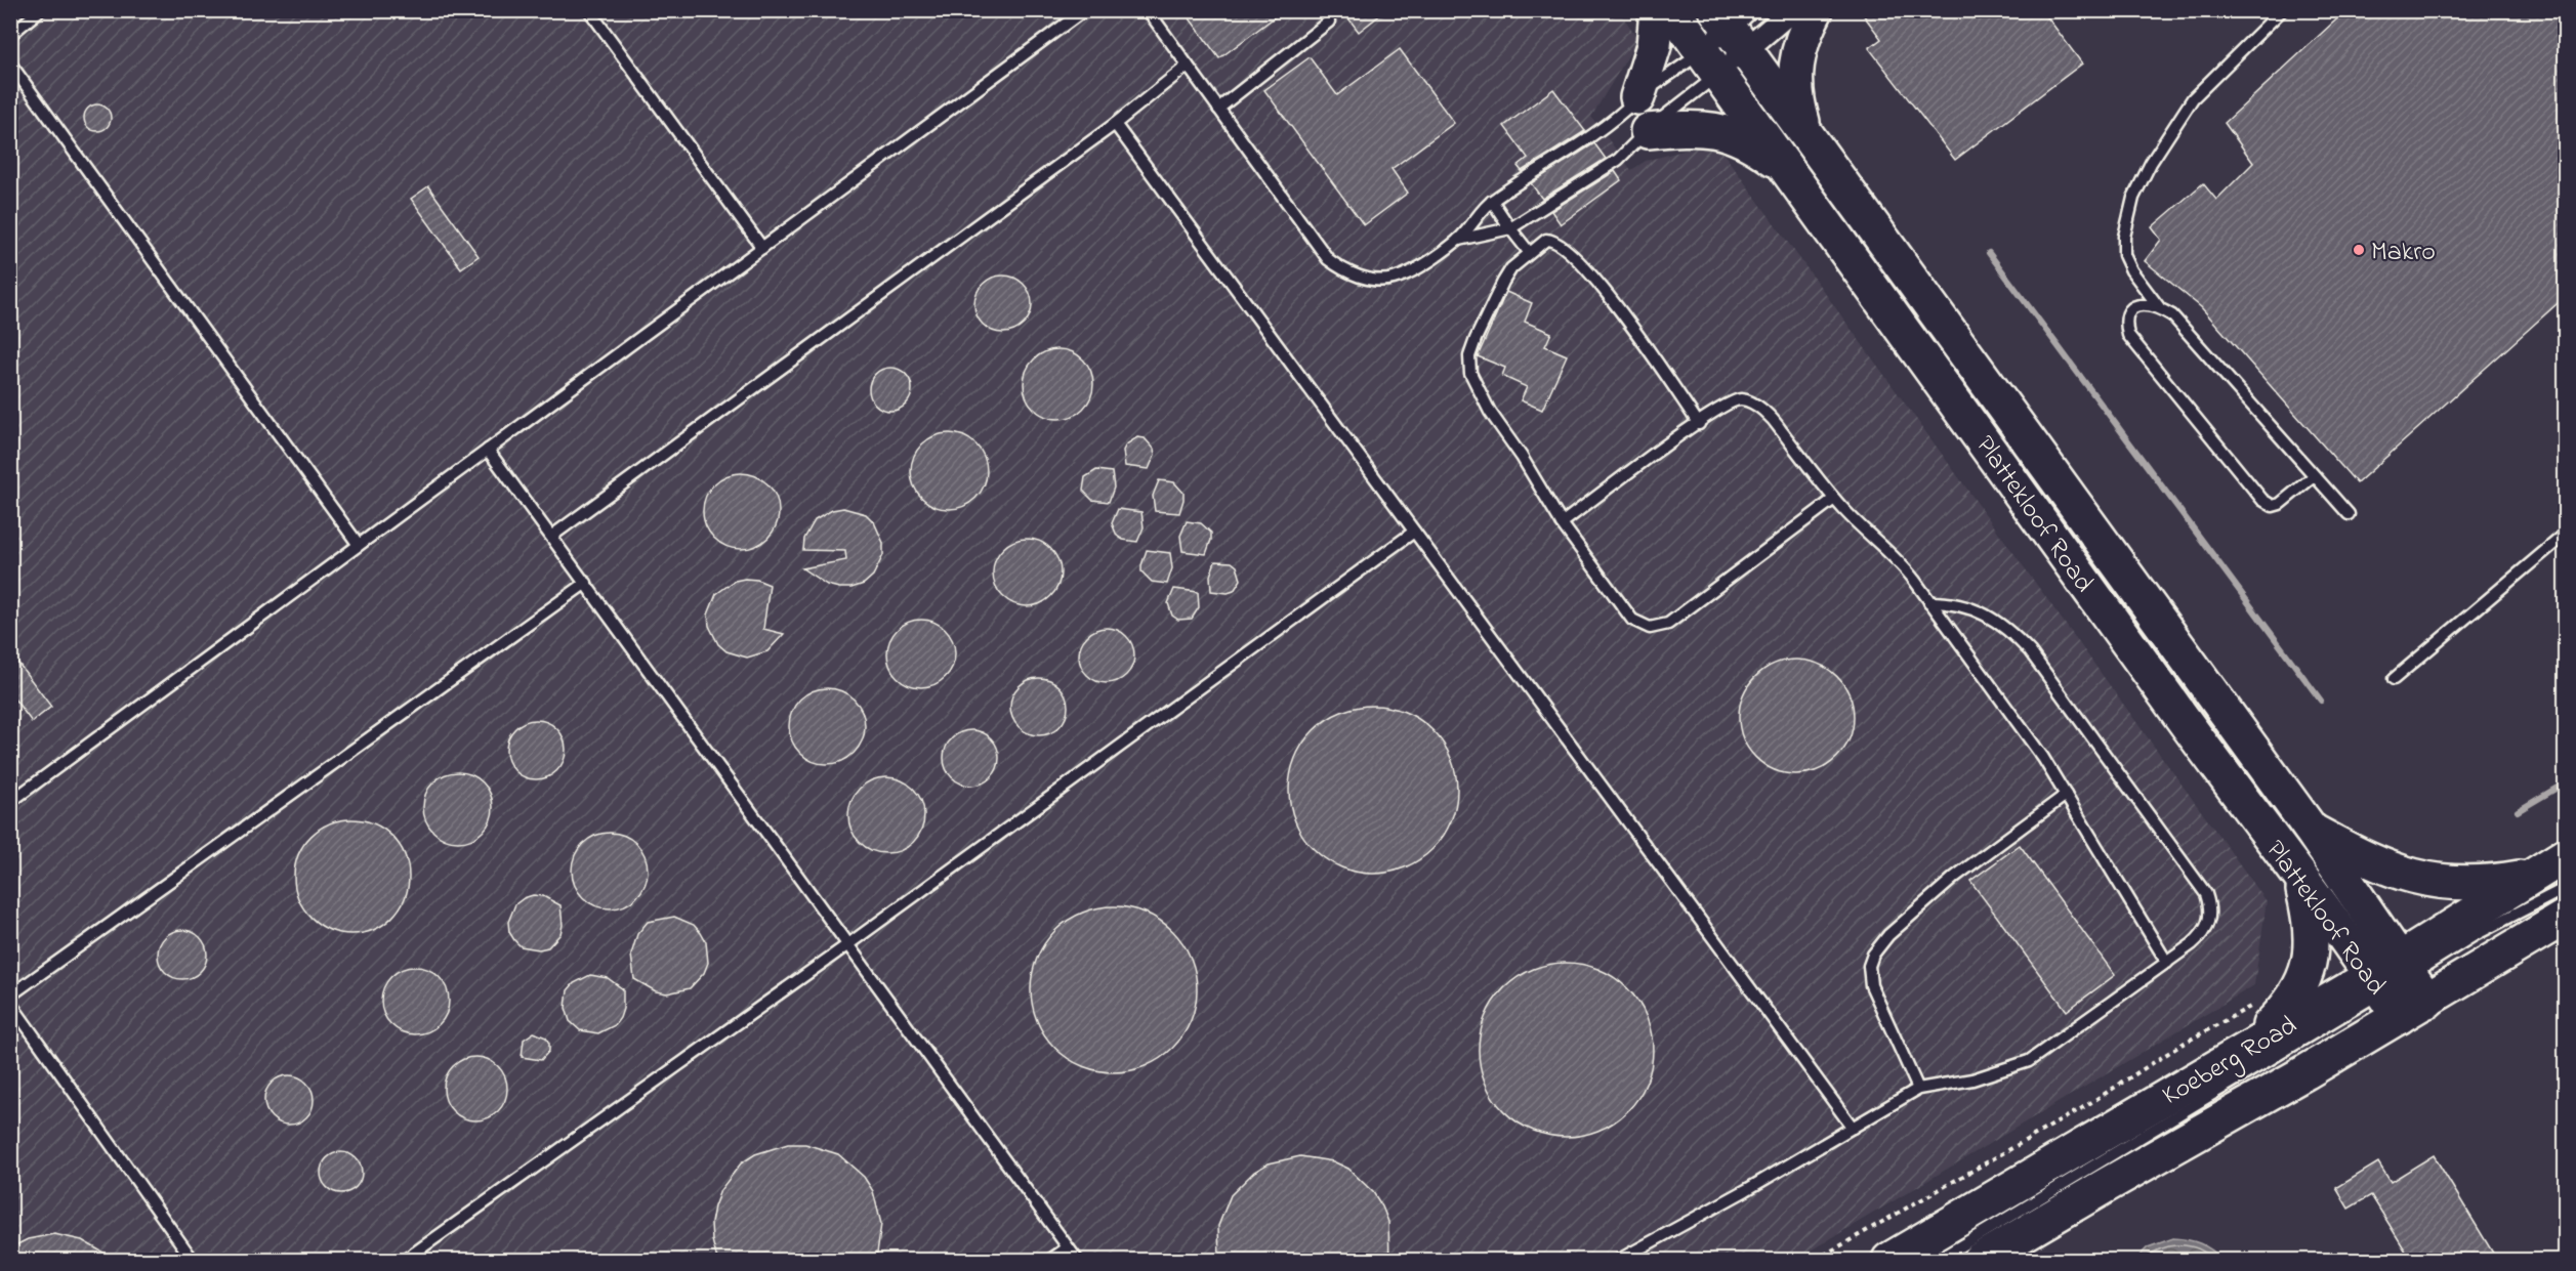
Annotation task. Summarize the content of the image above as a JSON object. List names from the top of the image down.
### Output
{
  "streets": {
    "main road": ["Plattekloof Road", "Koeberg Road"]
  },
  "crossings": [
    ["Plattekloof Road", "Koeberg Road"]
  ],
  "places": ["Makro"]
}
